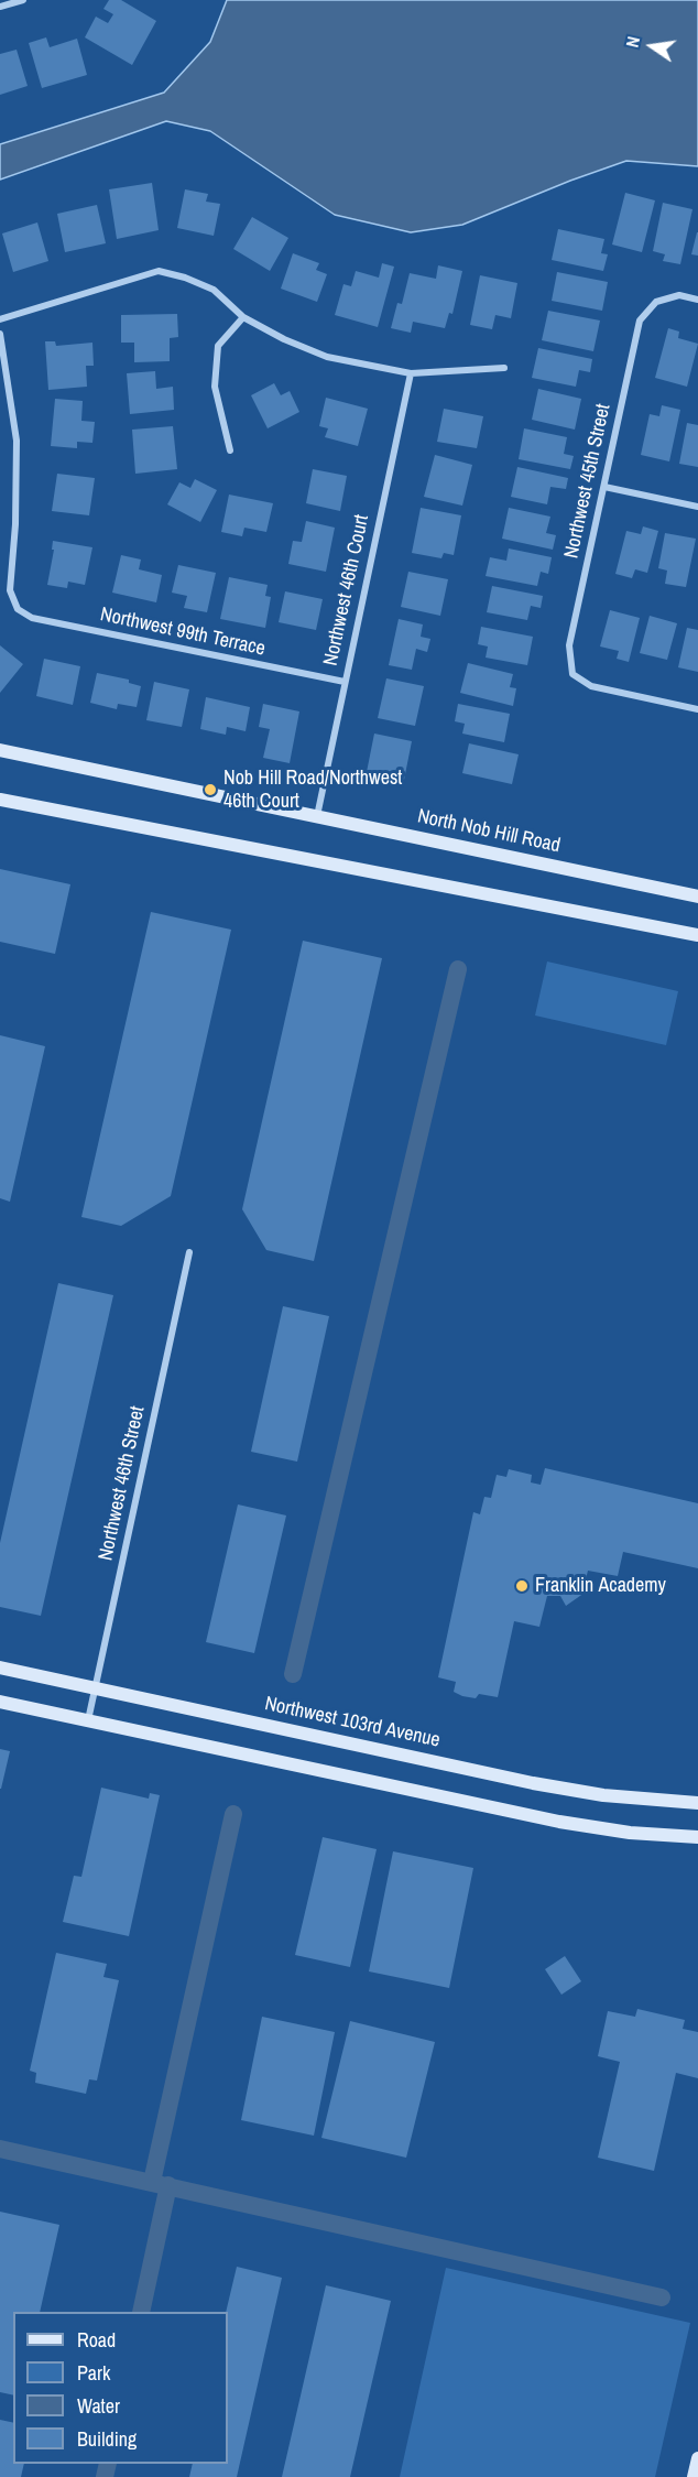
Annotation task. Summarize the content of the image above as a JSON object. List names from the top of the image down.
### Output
{
  "streets": {
    "street": [
      "Northwest 45th Street",
      "Northwest 46th Court",
      "Northwest 99th Terrace",
      "North Nob Hill Road",
      "Northwest 46th Street",
      "Northwest 103rd Avenue"
    ]
  },
  "crossings": [
    ["Northwest 46th Court", "Northwest 99th Terrace"],
    ["Northwest 46th Court", "North Nob Hill Road"],
    ["Northwest 46th Street", "Northwest 103rd Avenue"]
  ],
  "places": ["Nob Hill Road/Northwest 46th Court", "Franklin Academy"],
  "legend": [
    "Road",
    "Park",
    "Water",
    "Building"
  ],
  "north": "left"
}
